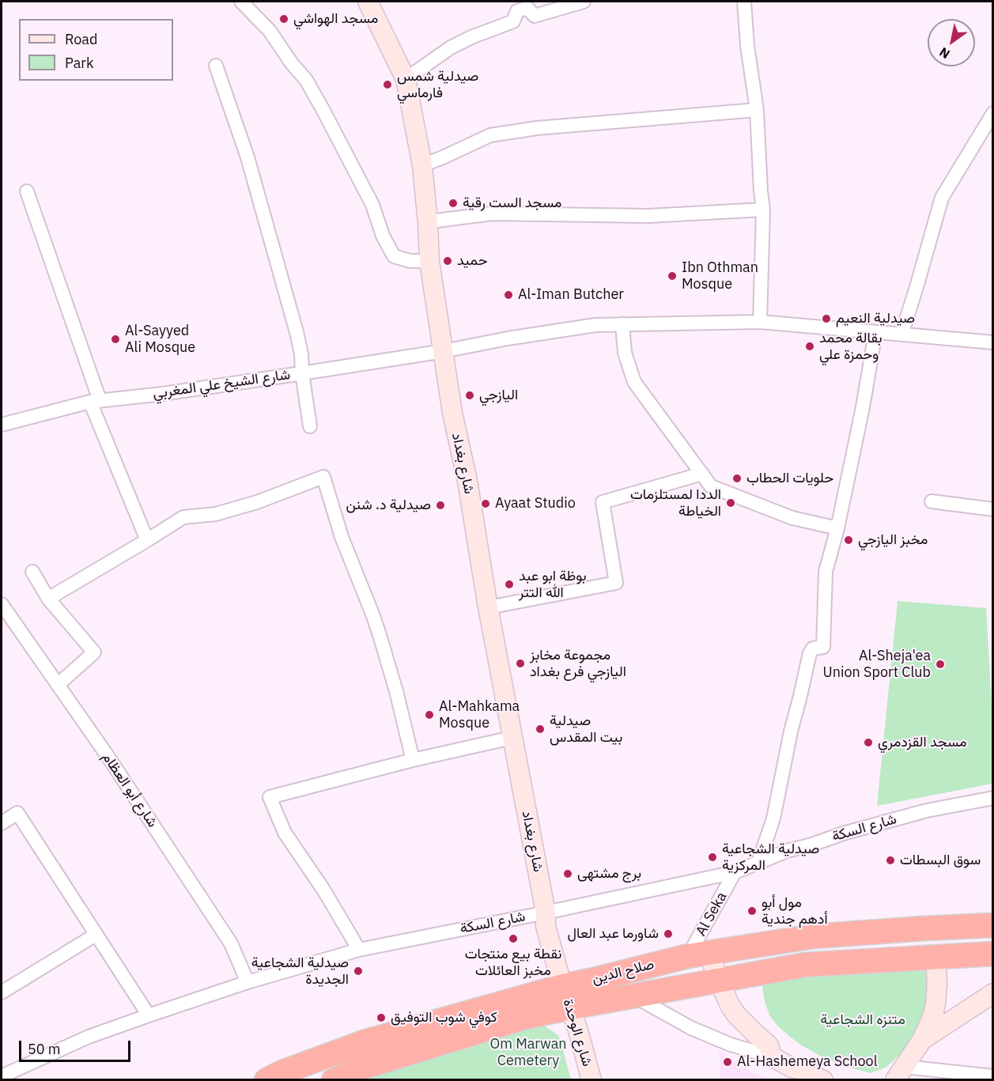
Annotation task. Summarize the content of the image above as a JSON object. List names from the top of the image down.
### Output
{
  "streets": {
    "highway": ["صلاح الدين"],
    "main road": ["شارع بغداد", "شارع الوحدة"],
    "street": [
      "شارع الشيخ علي المغربي",
      "شارع أبو العظام",
      "شارع السكة",
      "Al Seka"
    ]
  },
  "crossings": [
    ["شارع الشيخ علي المغربي", "شارع بغداد"],
    ["شارع بغداد", "شارع السكة"],
    ["شارع بغداد", "صلاح الدين"],
    ["شارع بغداد", "شارع الوحدة"],
    ["شارع أبو العظام", "شارع السكة"],
    ["شارع السكة", "Al Seka"],
    ["Al Seka", "صلاح الدين"],
    ["صلاح الدين", "شارع الوحدة"]
  ],
  "parks": ["متنزه الشجاعية", "Om Marwan Cemetery"],
  "places": [
    "مسجد الهواشي",
    "صيدلية شمس فارماسي",
    "مسجد الست رقية",
    "حميد",
    "Ibn Othman Mosque",
    "Al-Iman Butcher",
    "صيدلية النعيم",
    "Al-Sayyed Ali Mosque",
    "بقالة محمد وحمزة علي",
    "اليازجي",
    "حلويات الحطاب",
    "الددا لمستلزمات الخياطة",
    "Ayaat Studio",
    "صيدلية د. شنن",
    "مخبز اليازجي",
    "بوظة ابو عبد الله التتر",
    "مجموعة مخابز اليازجي فرع بغداد",
    "Al-Sheja'ea Union Sport Club",
    "Al-Mahkama Mosque",
    "صيدلية بيت المقدس",
    "مسجد القزدمري",
    "صيدلية الشجاعية المركزية",
    "سوق البسطات",
    "برج مشتهى",
    "مول أبو أدهم جندية",
    "شاورما عبد العال",
    "نقطة بيع منتجات مخبز العائلات",
    "صيدلية الشجاعية الجديدة",
    "كوفي شوب التوفيق",
    "Al-Hashemeya School"
  ],
  "legend": ["Road", "Park"],
  "scale_bar": "50 m",
  "north": "bottom left"
}
